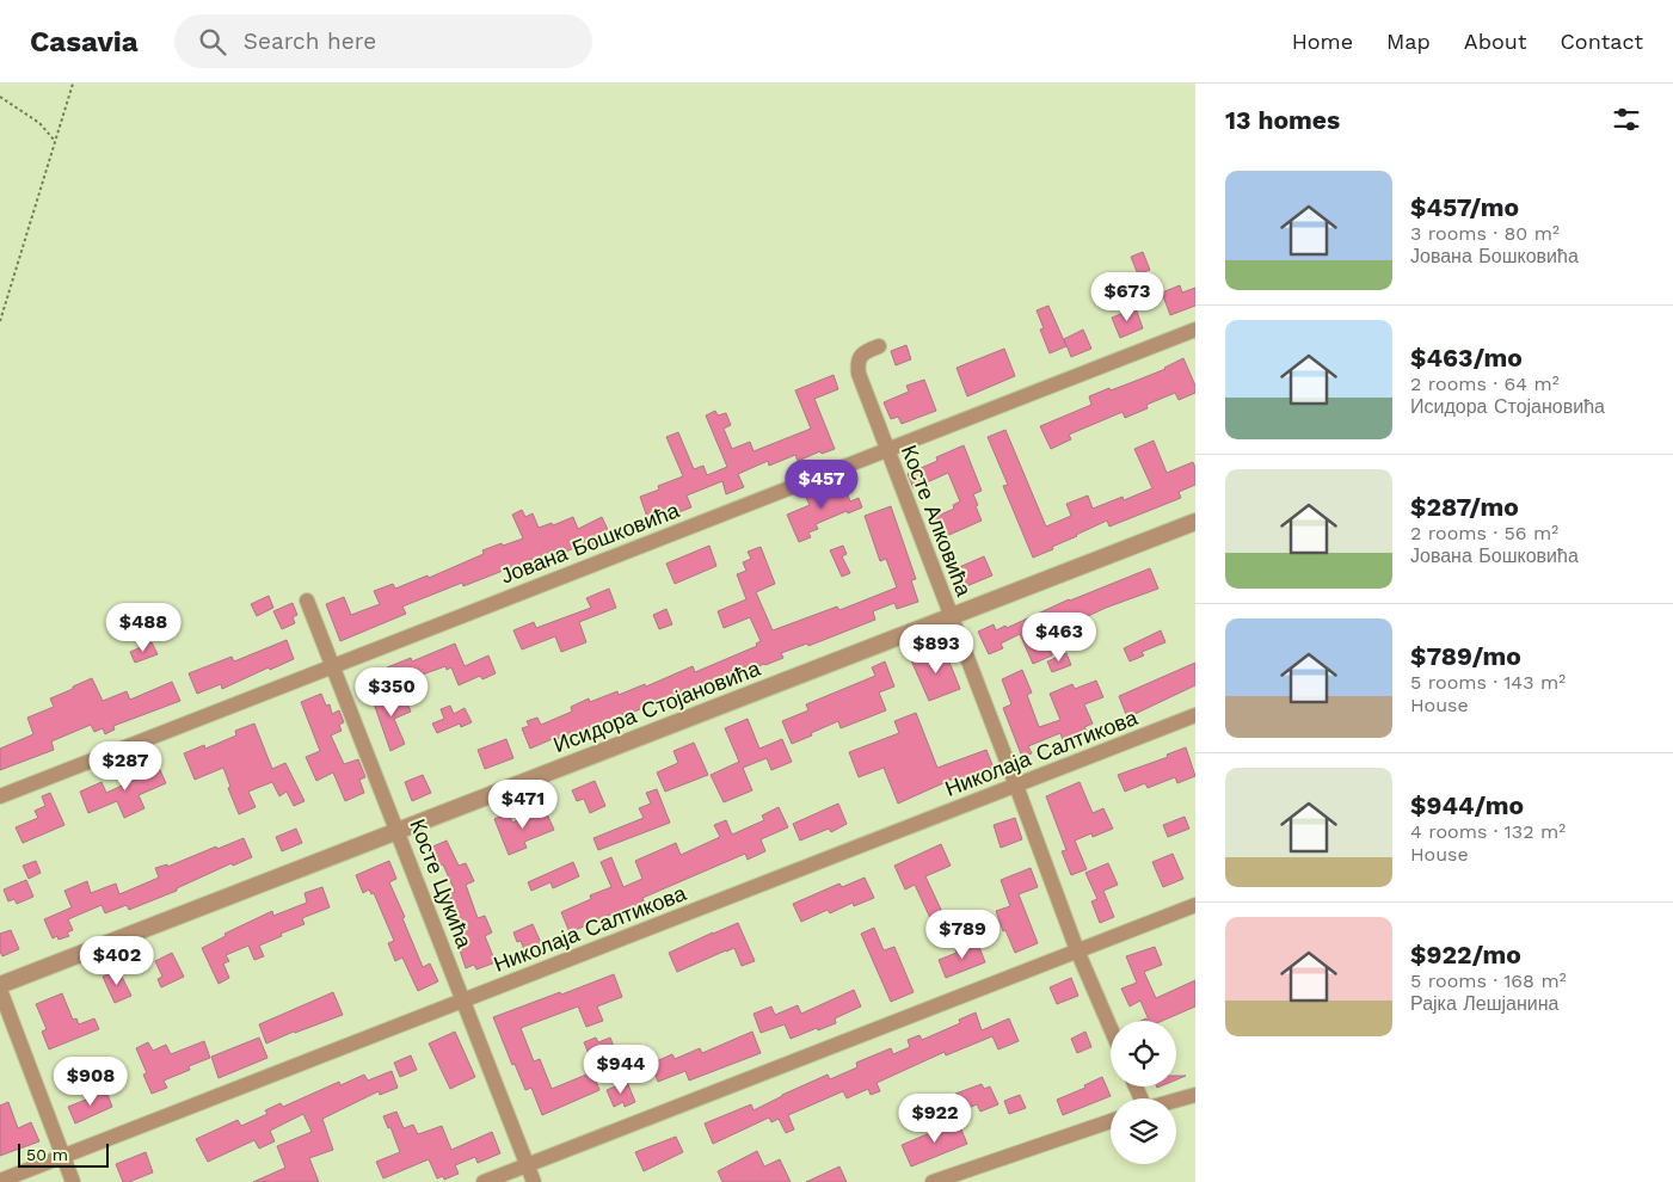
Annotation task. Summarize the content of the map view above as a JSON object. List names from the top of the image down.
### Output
{
  "streets": {
    "street": [
      "Косте Алковића",
      "Јована Бошковића",
      "Исидора Стојановића",
      "Николаја Салтикова",
      "Косте Цукића"
    ]
  },
  "crossings": [
    ["Косте Алковића", "Јована Бошковића"],
    ["Косте Алковића", "Исидора Стојановића"],
    ["Косте Алковића", "Николаја Салтикова"],
    ["Јована Бошковића", "Косте Цукића"],
    ["Исидора Стојановића", "Косте Цукића"],
    ["Николаја Салтикова", "Косте Цукића"]
  ],
  "scale_bar": "50 m",
  "page": {
    "header": "Casavia",
    "search": "Search here",
    "nav": [
      "Home",
      "Map",
      "About",
      "Contact"
    ],
    "heading": "13 homes",
    "list": [
      {
        "name": "$457/mo",
        "note": "3 rooms · 80 m² · Јована Бошковића"
      },
      {
        "name": "$463/mo",
        "note": "2 rooms · 64 m² · Исидора Стојановића"
      },
      {
        "name": "$287/mo",
        "note": "2 rooms · 56 m² · Јована Бошковића"
      },
      {
        "name": "$789/mo",
        "note": "5 rooms · 143 m² · House"
      },
      {
        "name": "$944/mo",
        "note": "4 rooms · 132 m² · House"
      },
      {
        "name": "$922/mo",
        "note": "5 rooms · 168 m² · Рајка Лешјанина"
      }
    ],
    "price": [
      "$673",
      "$457",
      "$488",
      "$463",
      "$893",
      "$350",
      "$287",
      "$471",
      "$789",
      "$402",
      "$944",
      "$908",
      "$922"
    ],
    "scale": "50 m"
  }
}
